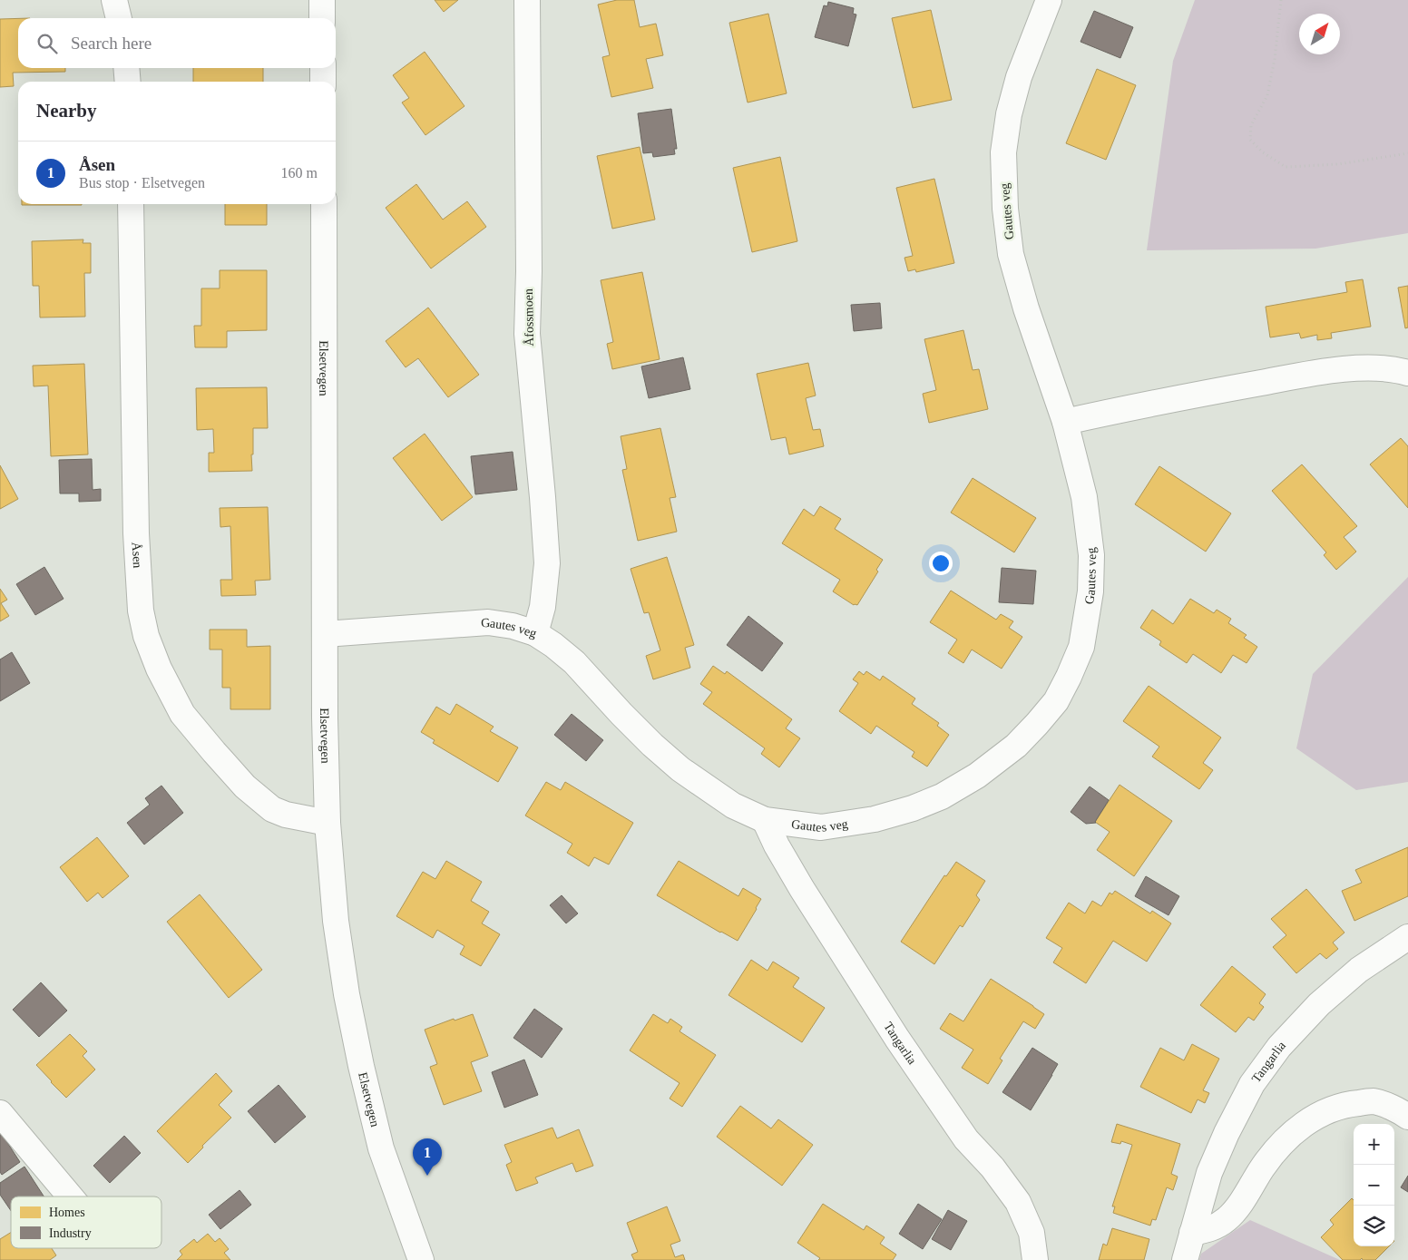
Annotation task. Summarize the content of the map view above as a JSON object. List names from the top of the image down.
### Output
{
  "streets": {
    "street": [
      "Gautes veg",
      "Åfossmoen",
      "Elsetvegen",
      "Åsen",
      "Tangarlia"
    ]
  },
  "crossings": [
    ["Gautes veg", "Åfossmoen"],
    ["Gautes veg", "Elsetvegen"],
    ["Gautes veg", "Tangarlia"],
    ["Elsetvegen", "Åsen"]
  ],
  "legend": ["Homes", "Industry"],
  "north": "top right",
  "page": {
    "search": "Search here",
    "heading": "Nearby",
    "list": [
      {
        "mark": "1",
        "name": "Åsen",
        "note": "Bus stop · Elsetvegen",
        "value": "160 m"
      }
    ],
    "map_buttons": ["+", "−"],
    "pins": "1"
  }
}
